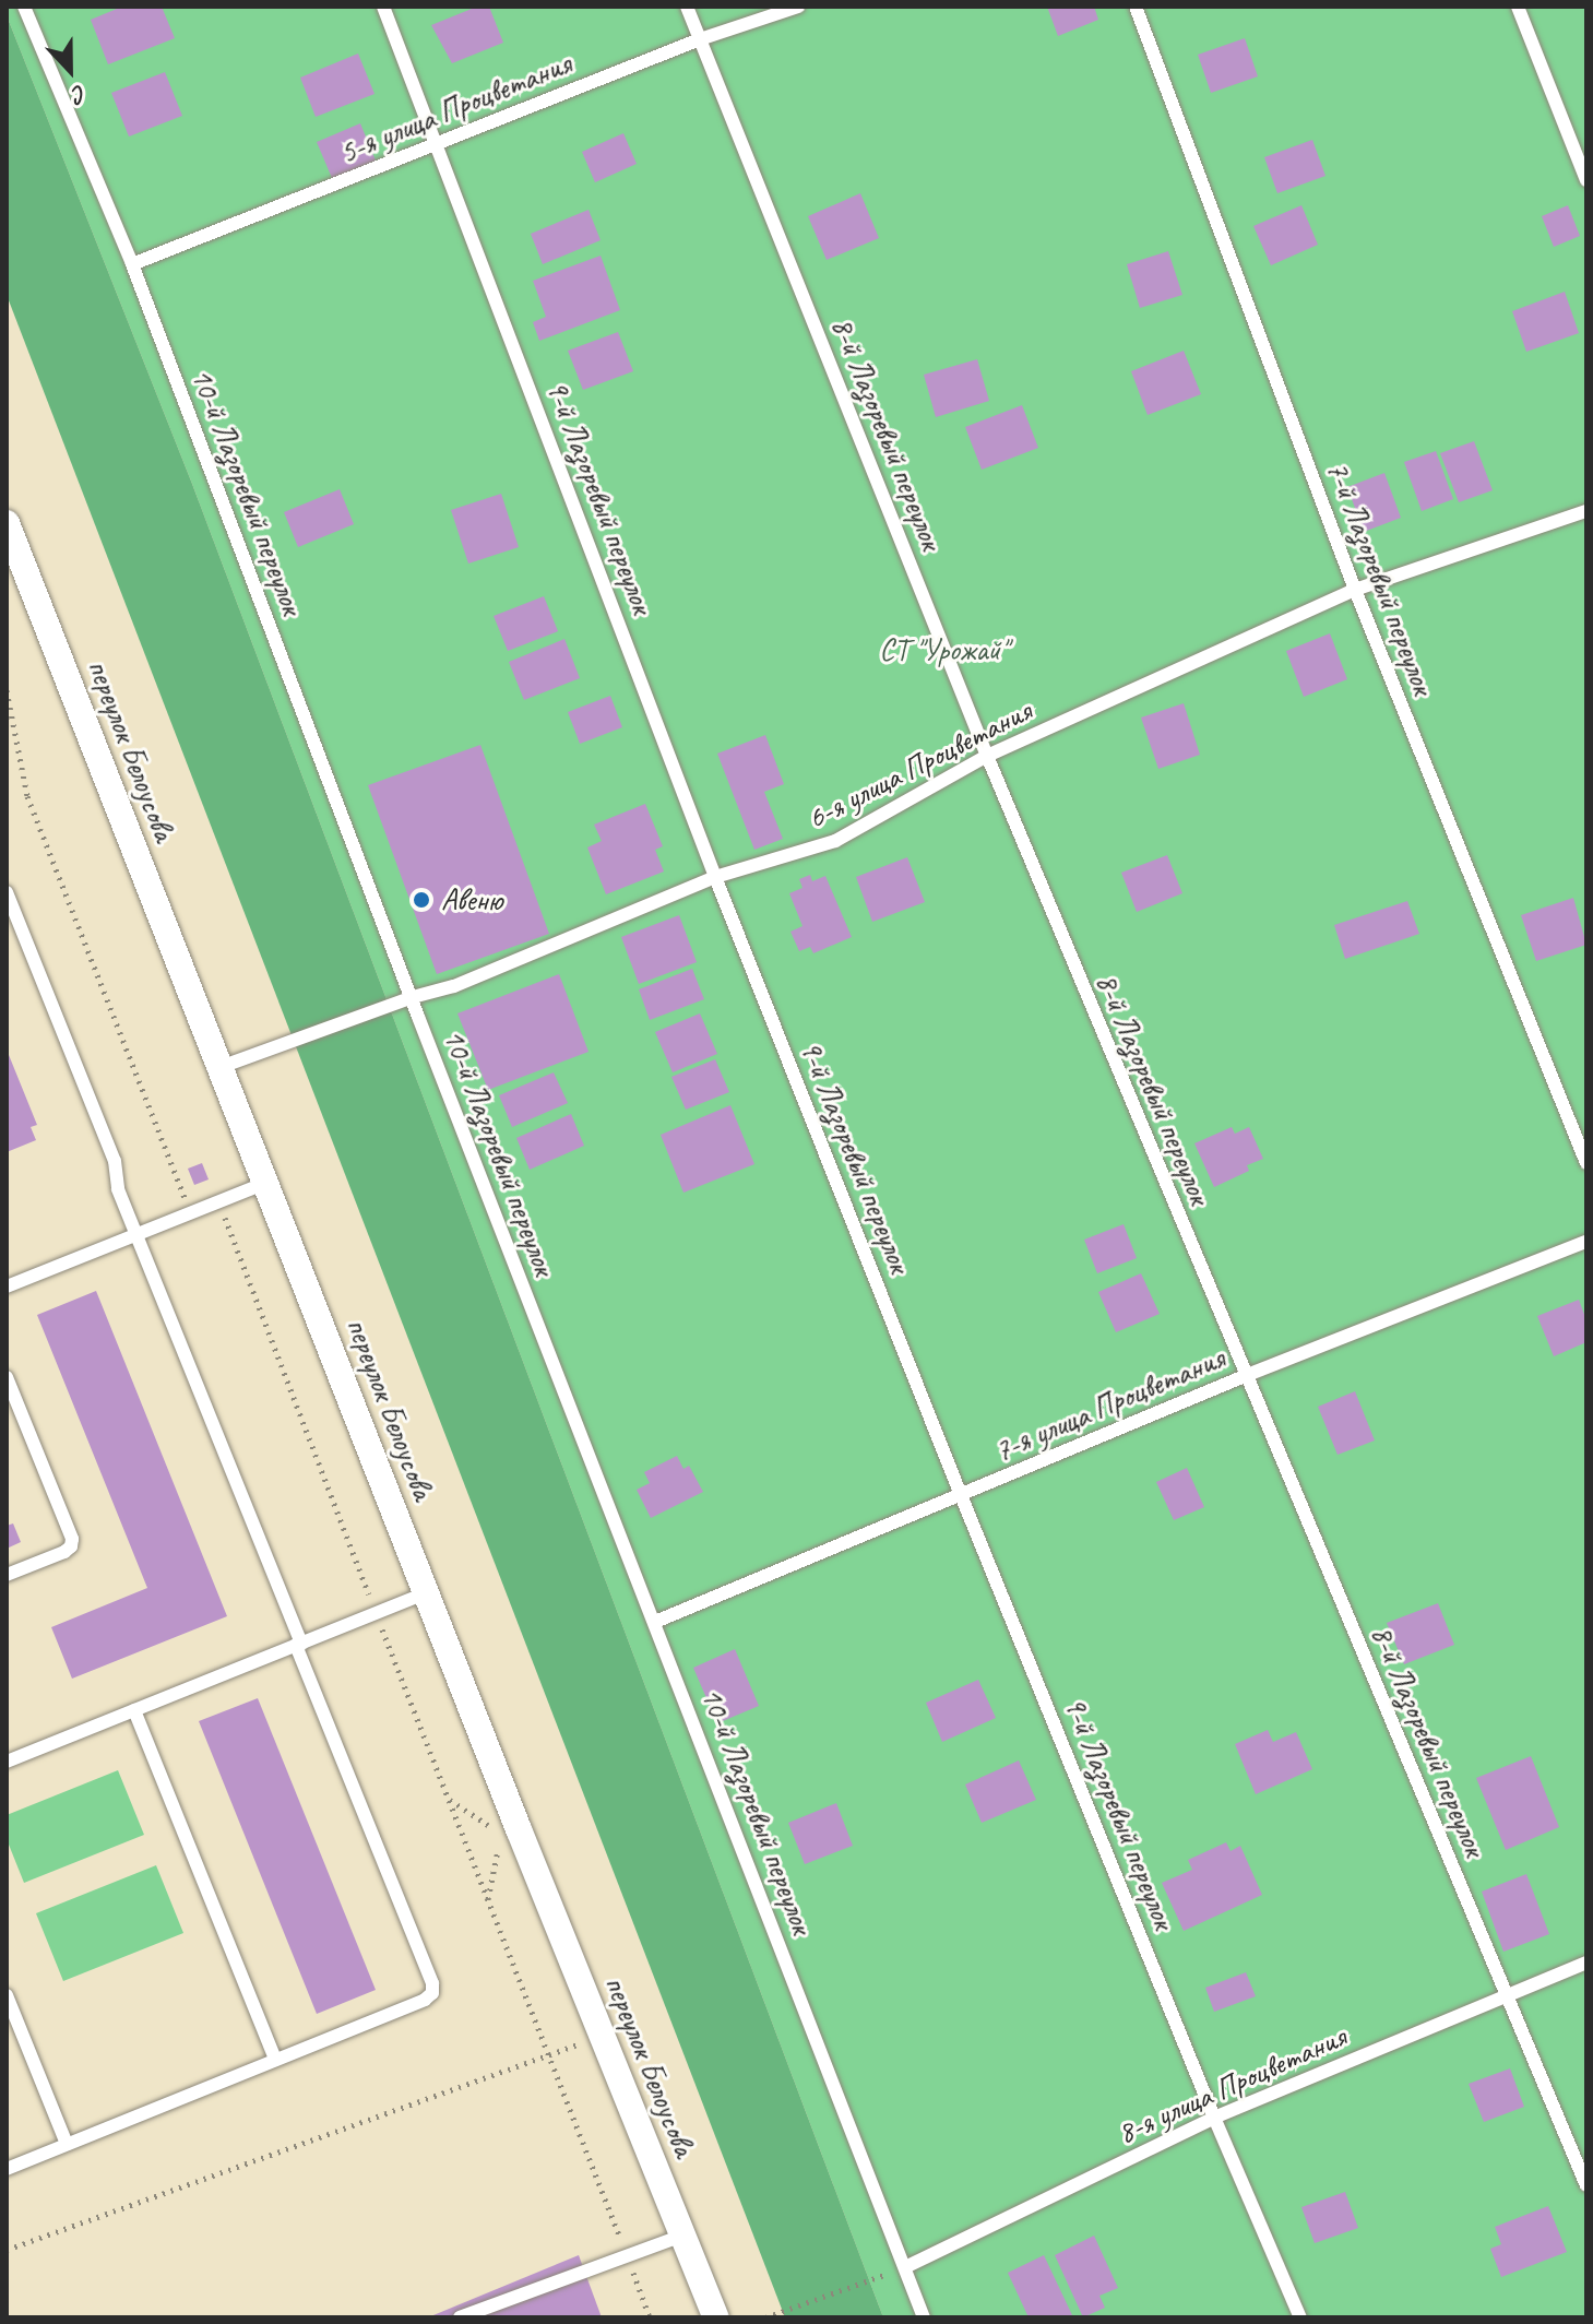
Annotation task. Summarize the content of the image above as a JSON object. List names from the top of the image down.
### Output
{
  "streets": {
    "street": ["переулок Белоусова"],
    "lane": [
      "5-я улица Процветания",
      "8-й Лазоревый переулок",
      "10-й Лазоревый переулок",
      "9-й Лазоревый переулок",
      "7-й Лазоревый переулок",
      "6-я улица Процветания",
      "7-я улица Процветания",
      "8-я улица Процветания"
    ]
  },
  "crossings": [
    ["5-я улица Процветания", "8-й Лазоревый переулок"],
    ["5-я улица Процветания", "10-й Лазоревый переулок"],
    ["5-я улица Процветания", "9-й Лазоревый переулок"],
    ["8-й Лазоревый переулок", "6-я улица Процветания"],
    ["8-й Лазоревый переулок", "7-я улица Процветания"],
    ["8-й Лазоревый переулок", "8-я улица Процветания"],
    ["10-й Лазоревый переулок", "6-я улица Процветания"],
    ["10-й Лазоревый переулок", "7-я улица Процветания"],
    ["10-й Лазоревый переулок", "8-я улица Процветания"],
    ["9-й Лазоревый переулок", "6-я улица Процветания"],
    ["9-й Лазоревый переулок", "7-я улица Процветания"],
    ["9-й Лазоревый переулок", "8-я улица Процветания"],
    ["7-й Лазоревый переулок", "6-я улица Процветания"],
    ["переулок Белоусова", "6-я улица Процветания"]
  ],
  "parks": ["СТ \"Урожай\""],
  "places": ["Авеню"],
  "north": "bottom"
}
